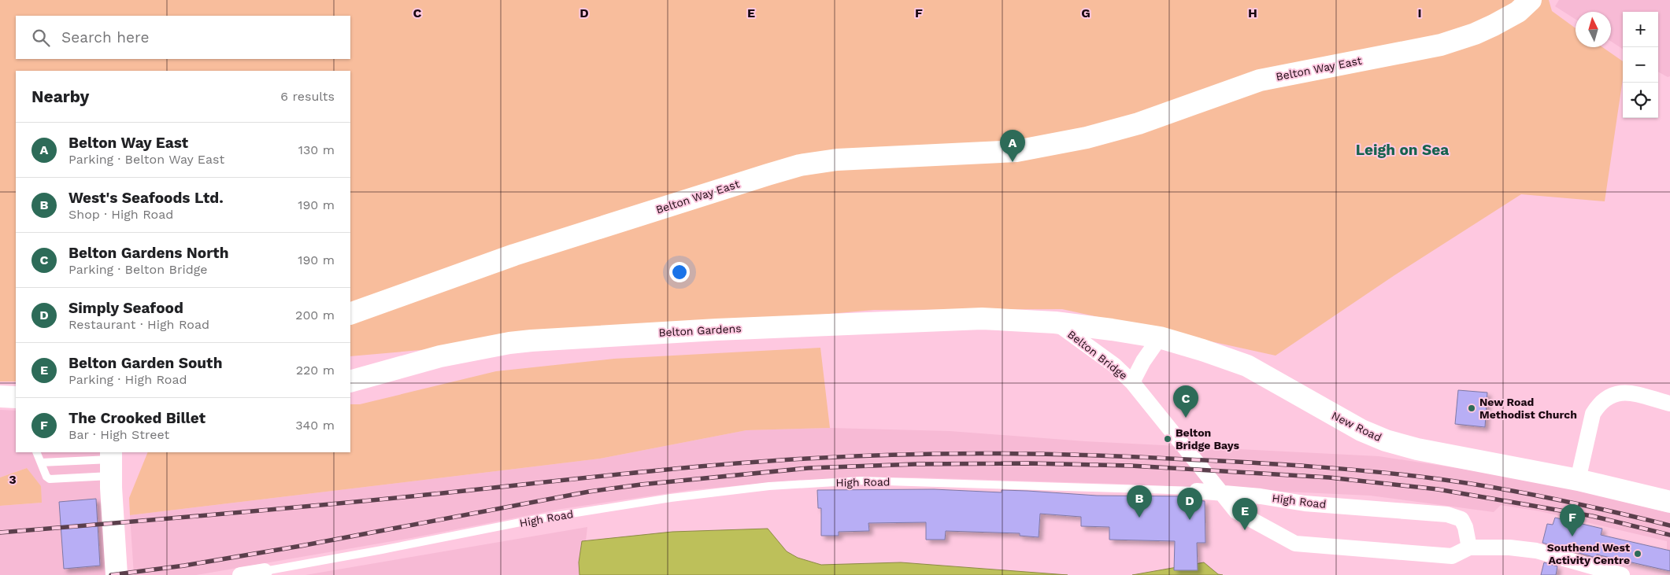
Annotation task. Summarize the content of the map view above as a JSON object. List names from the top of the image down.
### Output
{
  "streets": {
    "street": [
      "Belton Way East",
      "Belton Gardens",
      "Belton Bridge",
      "New Road",
      "High Road"
    ]
  },
  "crossings": [
    ["Belton Gardens", "Belton Bridge"],
    ["Belton Gardens", "New Road"],
    ["Belton Bridge", "New Road"],
    ["Belton Bridge", "High Road"]
  ],
  "districts": ["Leigh on Sea"],
  "places": ["New Road Methodist Church", "Belton Bridge Bays", "Southend West Activity Centre"],
  "north": "top",
  "page": {
    "map_buttons": ["+", "−"],
    "search": "Search here",
    "heading": ["Nearby", "6 results"],
    "list": [
      {
        "mark": "A",
        "name": "Belton Way East",
        "note": "Parking · Belton Way East",
        "value": "130 m"
      },
      {
        "mark": "B",
        "name": "West's Seafoods Ltd.",
        "note": "Shop · High Road",
        "value": "190 m"
      },
      {
        "mark": "C",
        "name": "Belton Gardens North",
        "note": "Parking · Belton Bridge",
        "value": "190 m"
      },
      {
        "mark": "D",
        "name": "Simply Seafood",
        "note": "Restaurant · High Road",
        "value": "200 m"
      },
      {
        "mark": "E",
        "name": "Belton Garden South",
        "note": "Parking · High Road",
        "value": "220 m"
      },
      {
        "mark": "F",
        "name": "The Crooked Billet",
        "note": "Bar · High Street",
        "value": "340 m"
      }
    ],
    "pins": [
      "A",
      "C",
      "B",
      "D",
      "E",
      "F"
    ]
  },
  "grid": {
    "columns": [
      "C",
      "D",
      "E",
      "F",
      "G",
      "H",
      "I"
    ],
    "rows": ["3"]
  }
}
